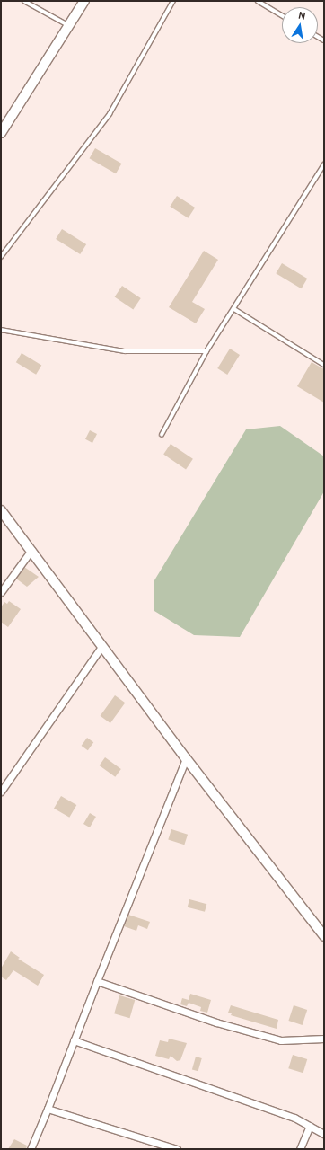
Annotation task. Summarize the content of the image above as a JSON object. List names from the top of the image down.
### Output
{
  "north": "top"
}
